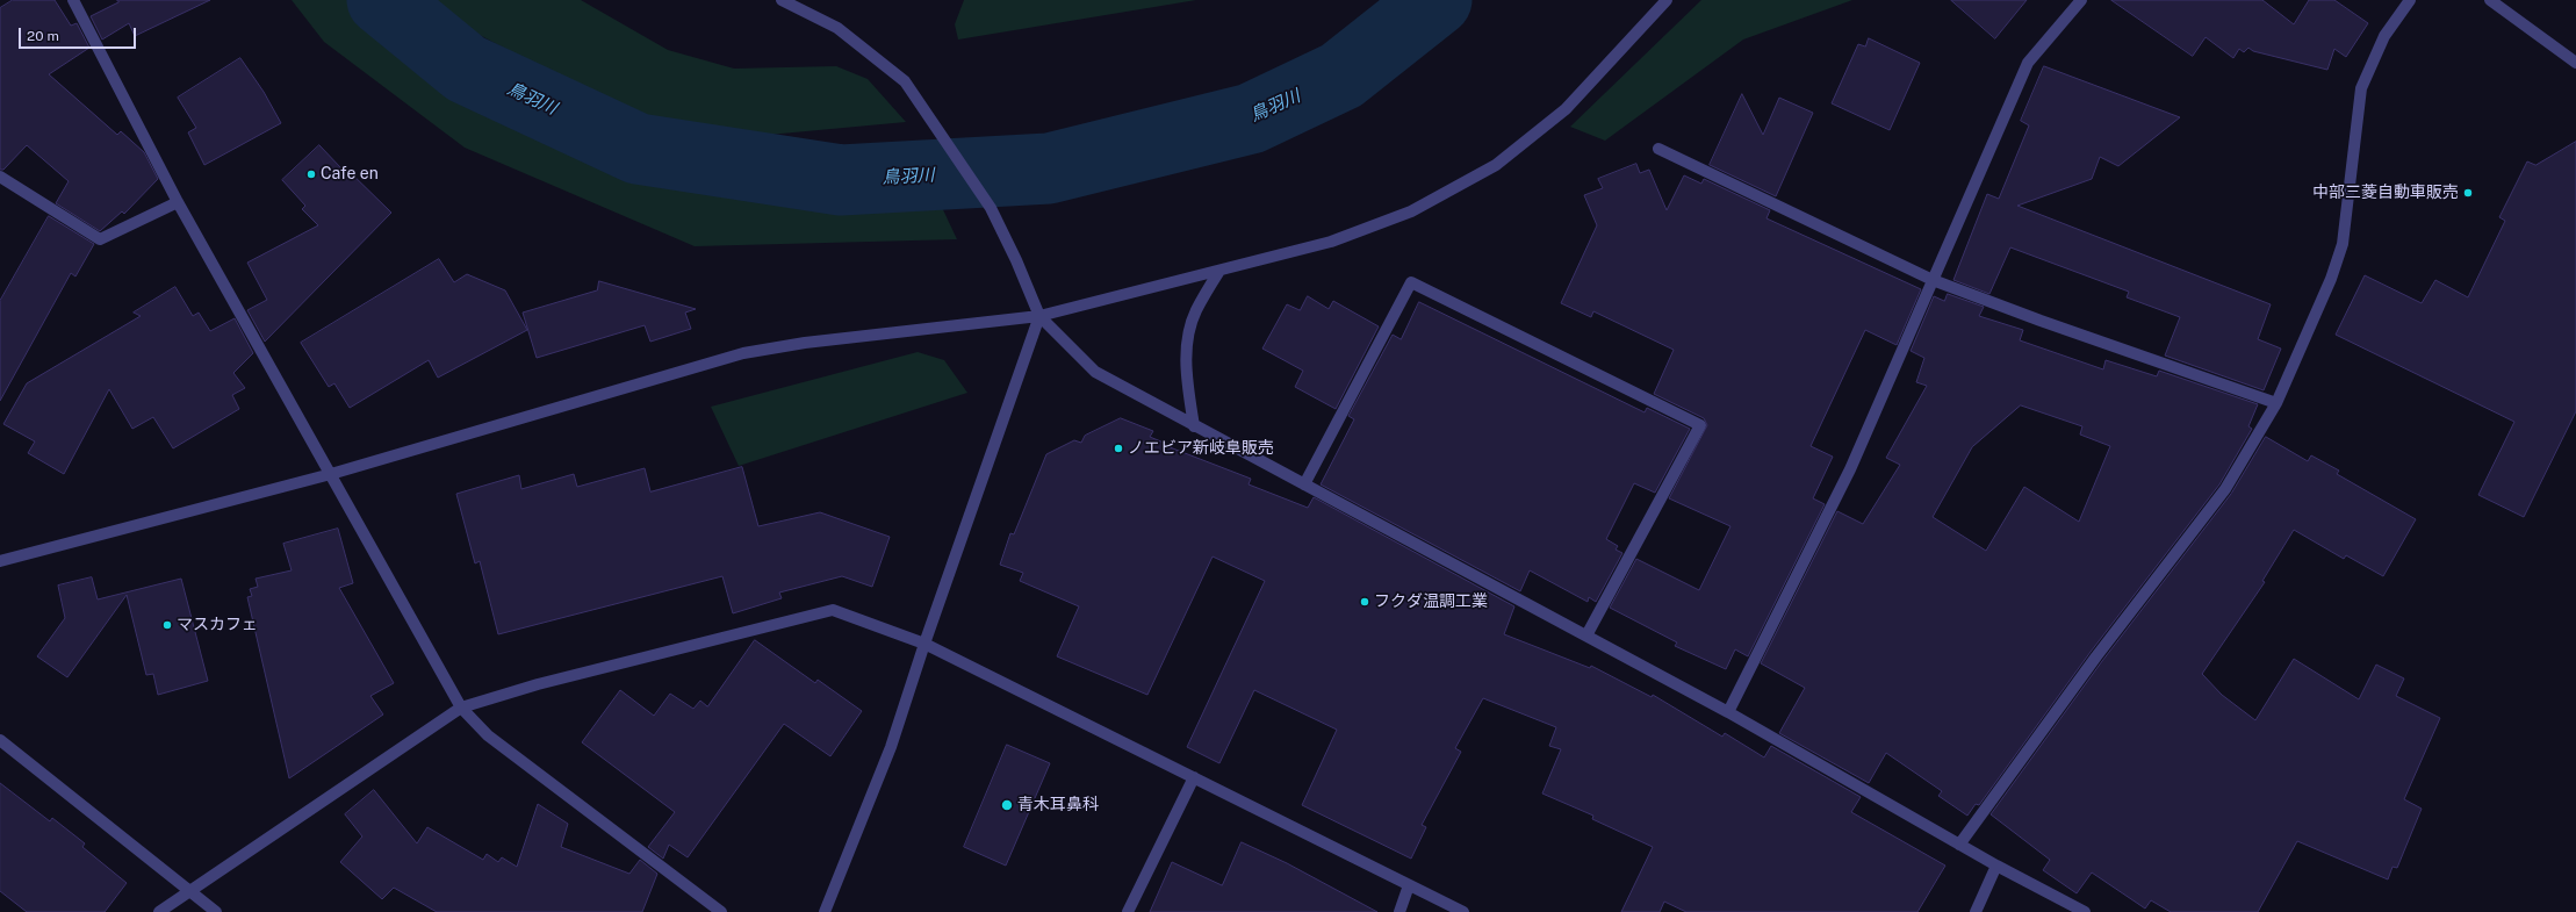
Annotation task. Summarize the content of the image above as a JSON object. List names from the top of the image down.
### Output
{
  "water": ["鳥羽川"],
  "places": [
    "Cafe en",
    "中部三菱自動車販売",
    "ノエビア新岐阜販売",
    "フクダ温調工業",
    "マスカフェ",
    "青木耳鼻科"
  ],
  "scale_bar": "20 m"
}
